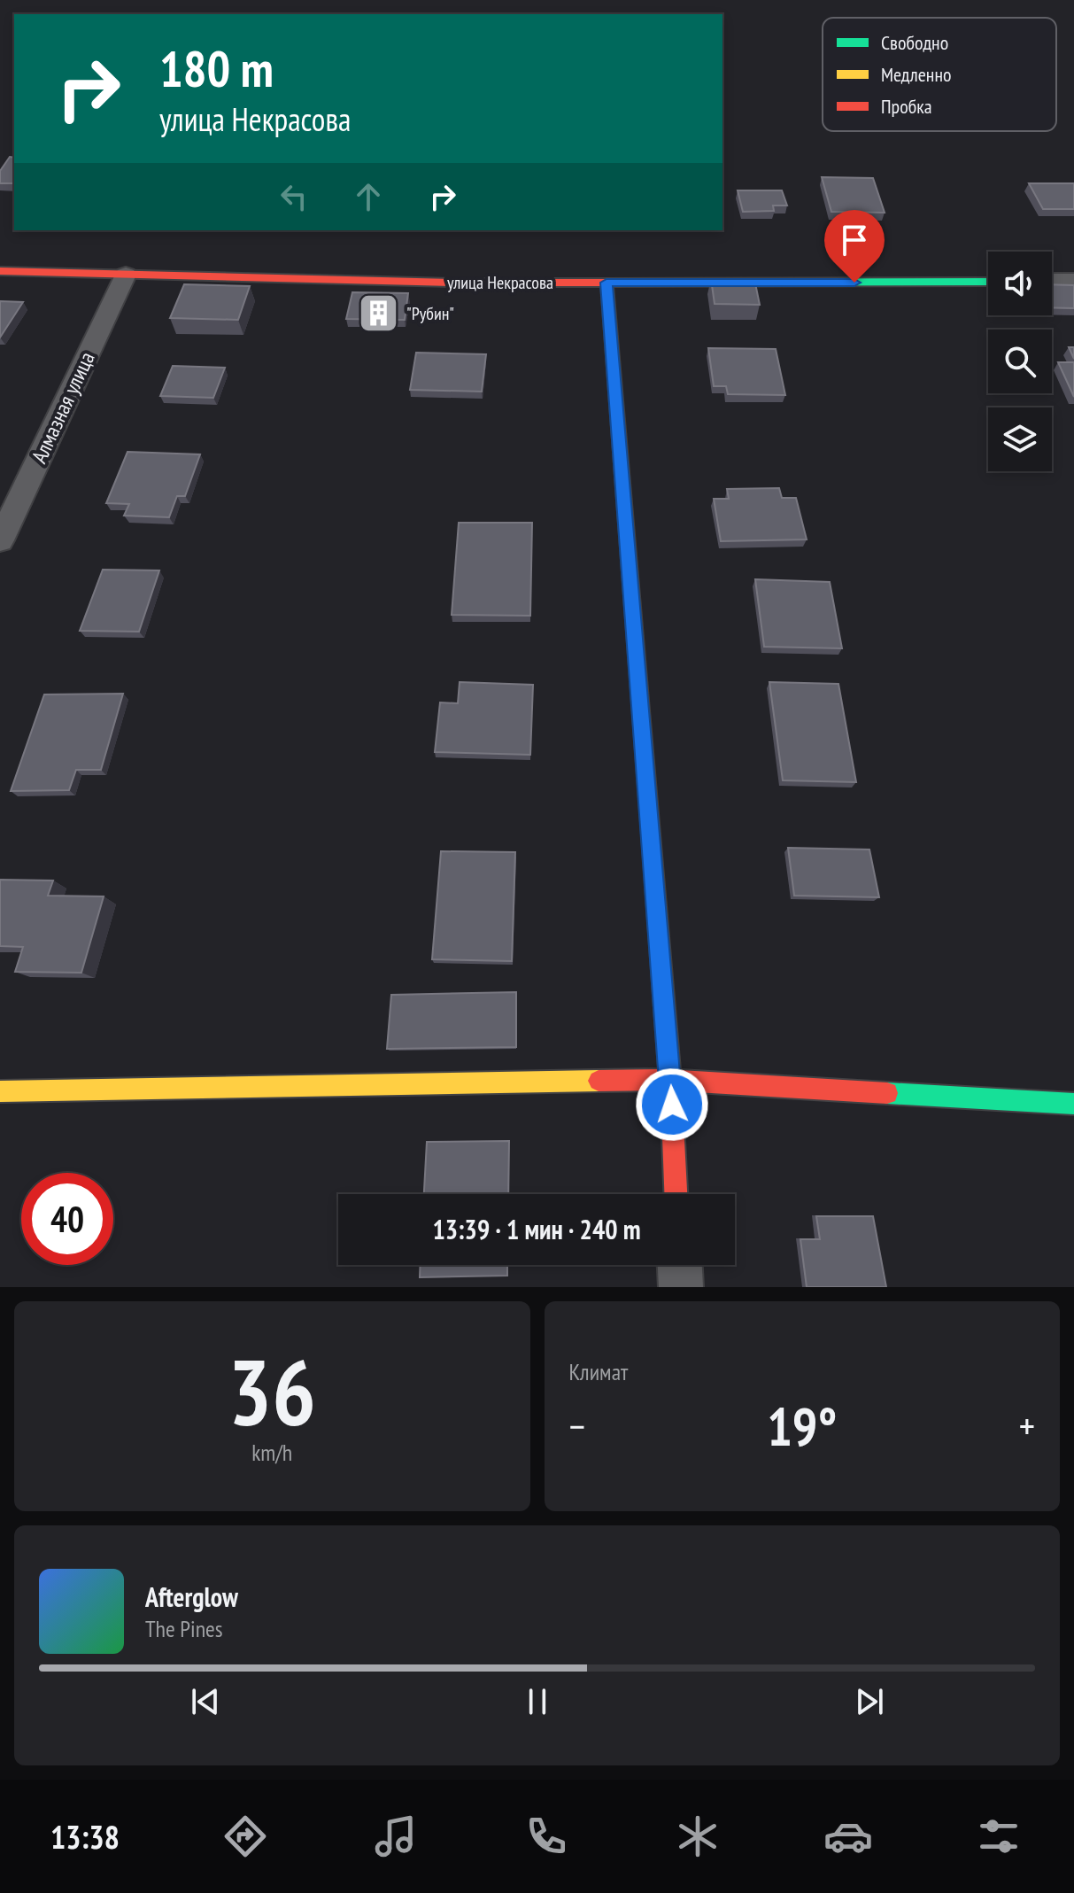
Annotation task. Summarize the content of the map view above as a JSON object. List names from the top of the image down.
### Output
{
  "streets": {
    "street": ["улица Некрасова", "Алмазная улица"]
  },
  "crossings": [
    ["улица Некрасова", "Алмазная улица"]
  ],
  "places": {
    "building": ["\"Рубин\""]
  },
  "legend": ["Свободно", "Медленно", "Пробка"],
  "page": {
    "turn": ["180 m", "улица Некрасова"],
    "limit": "40",
    "trip": "13:39 · 1 мин · 240 m",
    "tile": [
      ["36", "km/h"],
      "Климат"
    ],
    "heat": ["−", "19°", "+"],
    "song": ["Afterglow", "The Pines"],
    "tabs": "13:38"
  }
}
